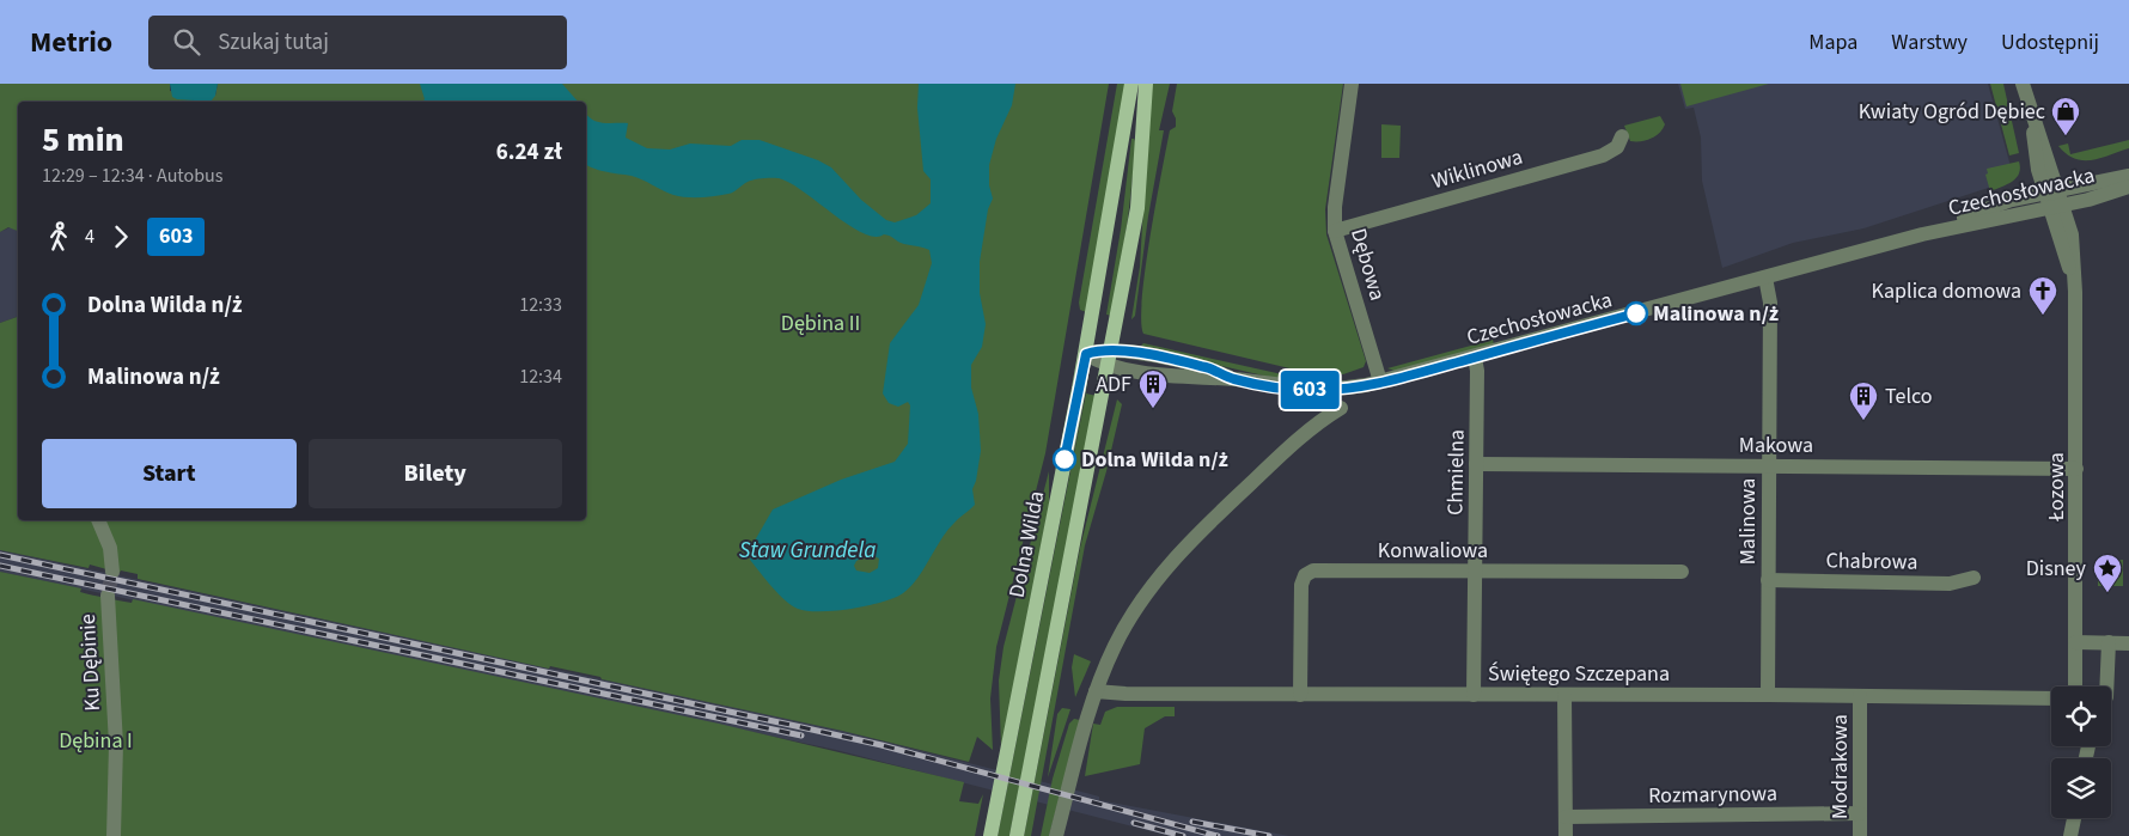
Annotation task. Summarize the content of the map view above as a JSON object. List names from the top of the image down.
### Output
{
  "streets": {
    "main road": ["Dolna Wilda"],
    "street": [
      "Wiklinowa",
      "Czechosłowacka",
      "Dębowa",
      "Makowa",
      "Chmielna",
      "Łozowa",
      "Malinowa",
      "Konwaliowa",
      "Chabrowa",
      "Ku Dębinie",
      "Świętego Szczepana",
      "Modrakowa",
      "Rozmarynowa"
    ]
  },
  "crossings": [
    ["Wiklinowa", "Dębowa"],
    ["Czechosłowacka", "Dębowa"],
    ["Czechosłowacka", "Chmielna"],
    ["Czechosłowacka", "Łozowa"],
    ["Czechosłowacka", "Malinowa"],
    ["Czechosłowacka", "Dolna Wilda"],
    ["Makowa", "Chmielna"],
    ["Makowa", "Łozowa"],
    ["Makowa", "Malinowa"],
    ["Chmielna", "Konwaliowa"],
    ["Chmielna", "Świętego Szczepana"],
    ["Malinowa", "Chabrowa"],
    ["Malinowa", "Świętego Szczepana"],
    ["Konwaliowa", "Świętego Szczepana"],
    ["Świętego Szczepana", "Modrakowa"],
    ["Modrakowa", "Rozmarynowa"]
  ],
  "water": ["Staw Grundela"],
  "parks": ["Dębina II", "Dębina I"],
  "places": {
    "shop": ["Kwiaty Ogród Dębiec"],
    "other": ["Malinowa n/ż", "Dolna Wilda n/ż"],
    "church": ["Kaplica domowa"],
    "building": ["ADF", "Telco"],
    "place": ["Disney"]
  },
  "lines": ["bus line 603"],
  "page": {
    "header": "Metrio",
    "search": "Szukaj tutaj",
    "nav": ["Mapa", "Warstwy", "Udostępnij"],
    "on_map": "603",
    "heading": ["5 min", "12:29 – 12:34 · Autobus", "6.24 zł"],
    "legs": ["4", "603"],
    "list": [
      {
        "name": "Dolna Wilda n/ż",
        "value": "12:33"
      },
      {
        "name": "Malinowa n/ż",
        "value": "12:34"
      }
    ],
    "buttons": ["Start", "Bilety"]
  }
}
